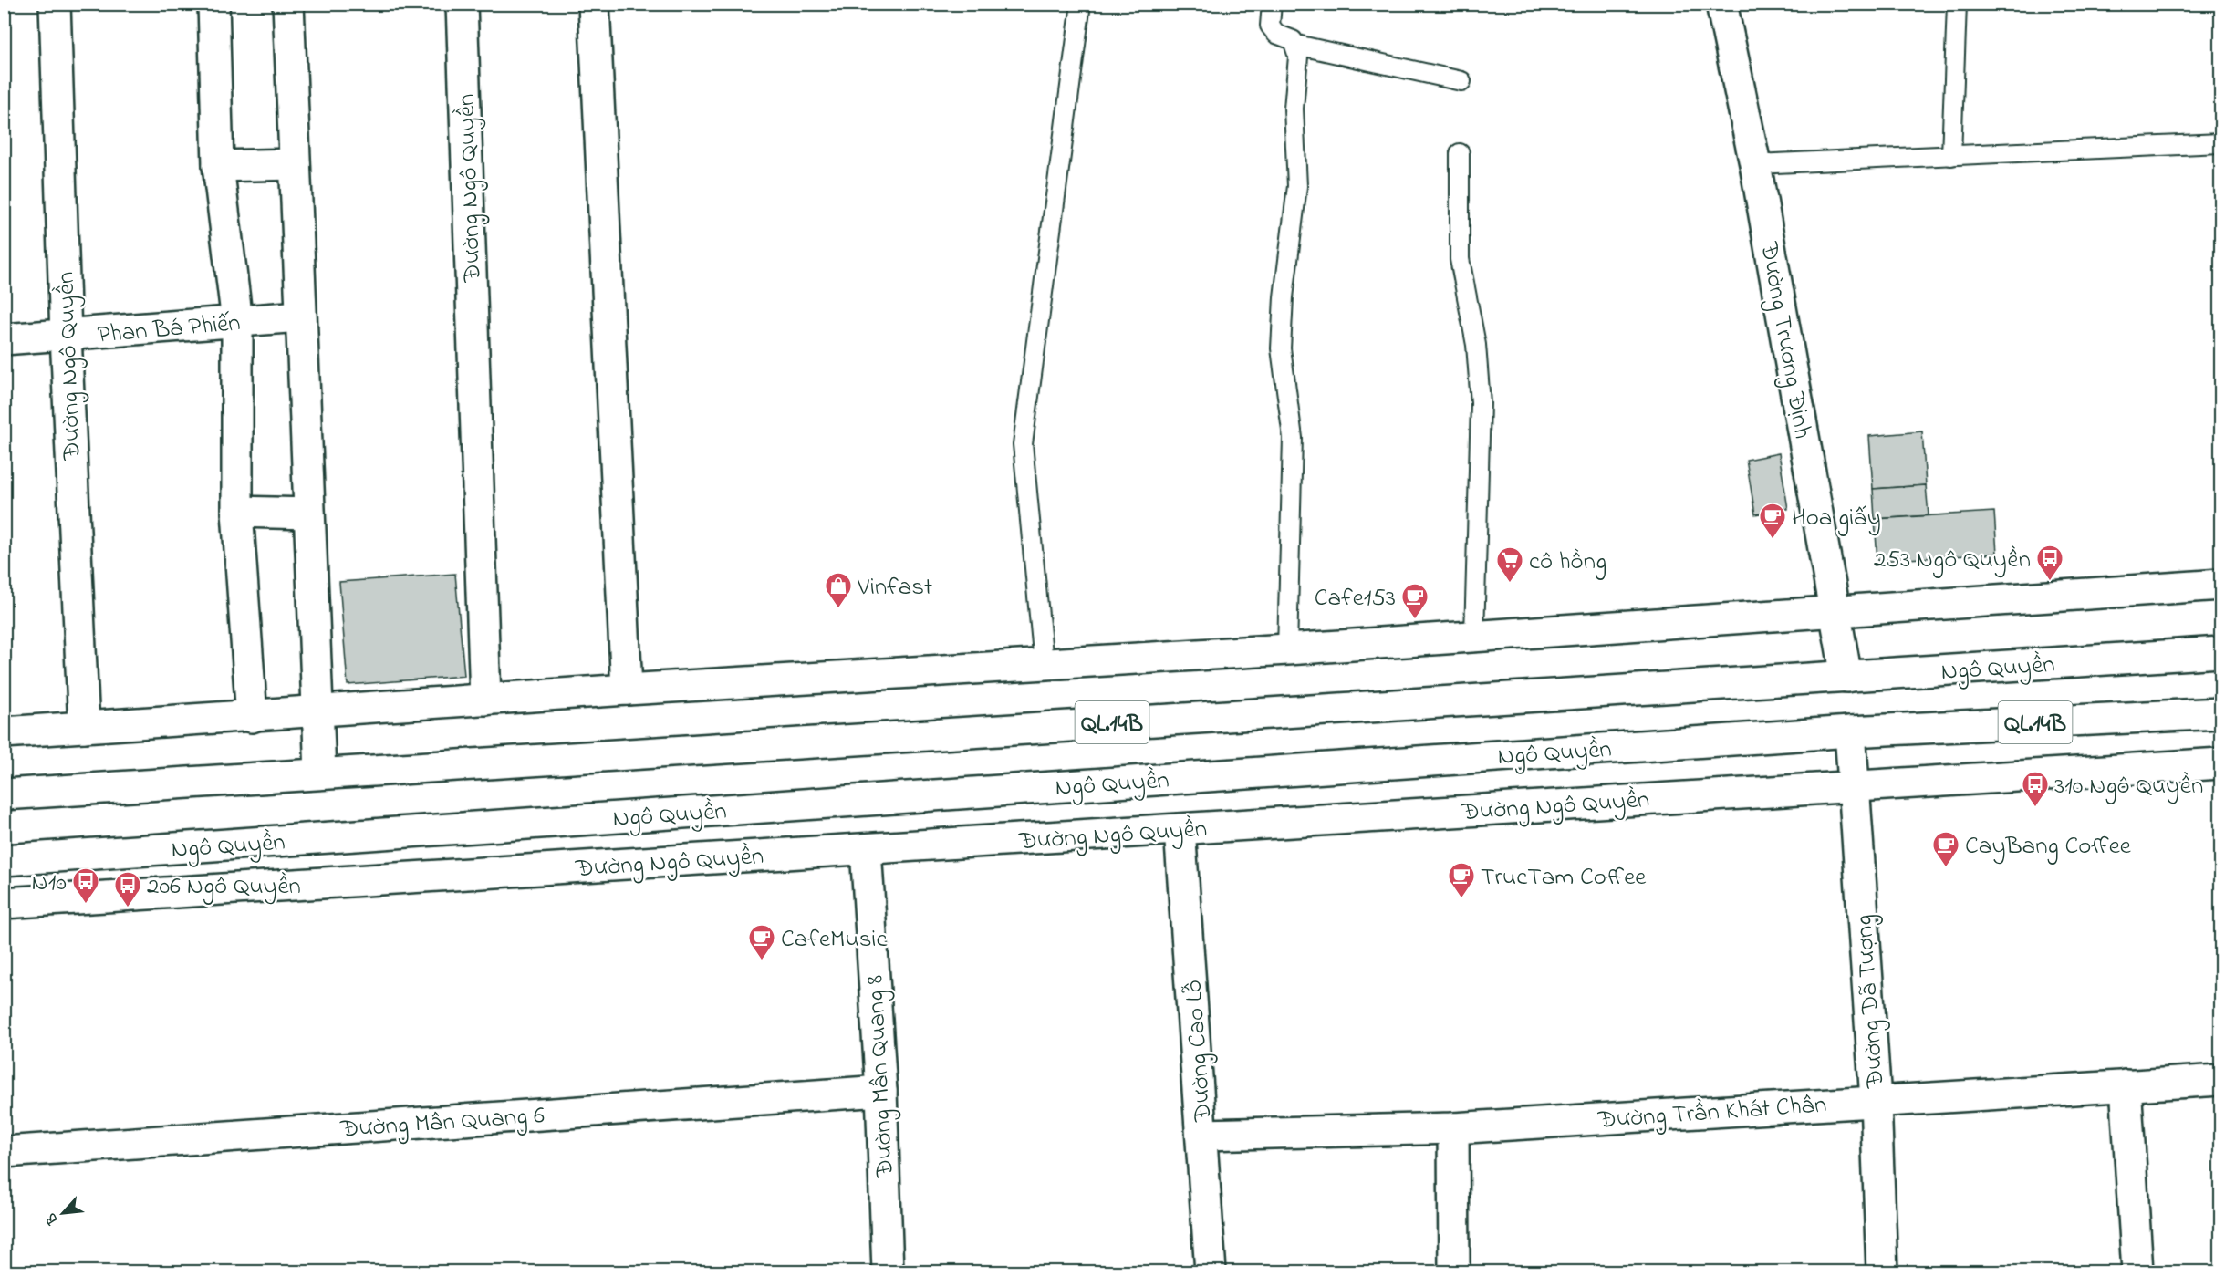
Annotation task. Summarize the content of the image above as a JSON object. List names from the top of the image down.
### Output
{
  "streets": {
    "main road": [
      "Đường Ngô Quyền",
      "Phan Bá Phiến",
      "Đường Trương Định",
      "Ngô Quyền",
      "QL.14B",
      "Đường Dã Tượng",
      "Đường Cao Lỗ",
      "Đường Mân Quang 8",
      "Đường Trần Khát Chân",
      "Đường Mân Quang 6"
    ]
  },
  "crossings": [
    ["Đường Ngô Quyền", "Phan Bá Phiến"],
    ["Đường Ngô Quyền", "Đường Dã Tượng"],
    ["Đường Ngô Quyền", "Đường Cao Lỗ"],
    ["Đường Ngô Quyền", "Đường Mân Quang 8"],
    ["Đường Trương Định", "Ngô Quyền"],
    ["Ngô Quyền", "Đường Dã Tượng"],
    ["Đường Dã Tượng", "Đường Trần Khát Chân"],
    ["Đường Cao Lỗ", "Đường Trần Khát Chân"],
    ["Đường Mân Quang 8", "Đường Mân Quang 6"]
  ],
  "places": {
    "cafe": [
      "Hoa giấy",
      "Cafe153",
      "CayBang Coffee",
      "TrucTam Coffee",
      "CafeMusic"
    ],
    "bus stop": [
      "253 Ngô Quyền",
      "310 Ngô Quyền",
      "N10",
      "206 Ngô Quyền"
    ],
    "supermarket": ["cô hồng"],
    "shop": ["Vinfast"]
  },
  "north": "bottom left"
}
